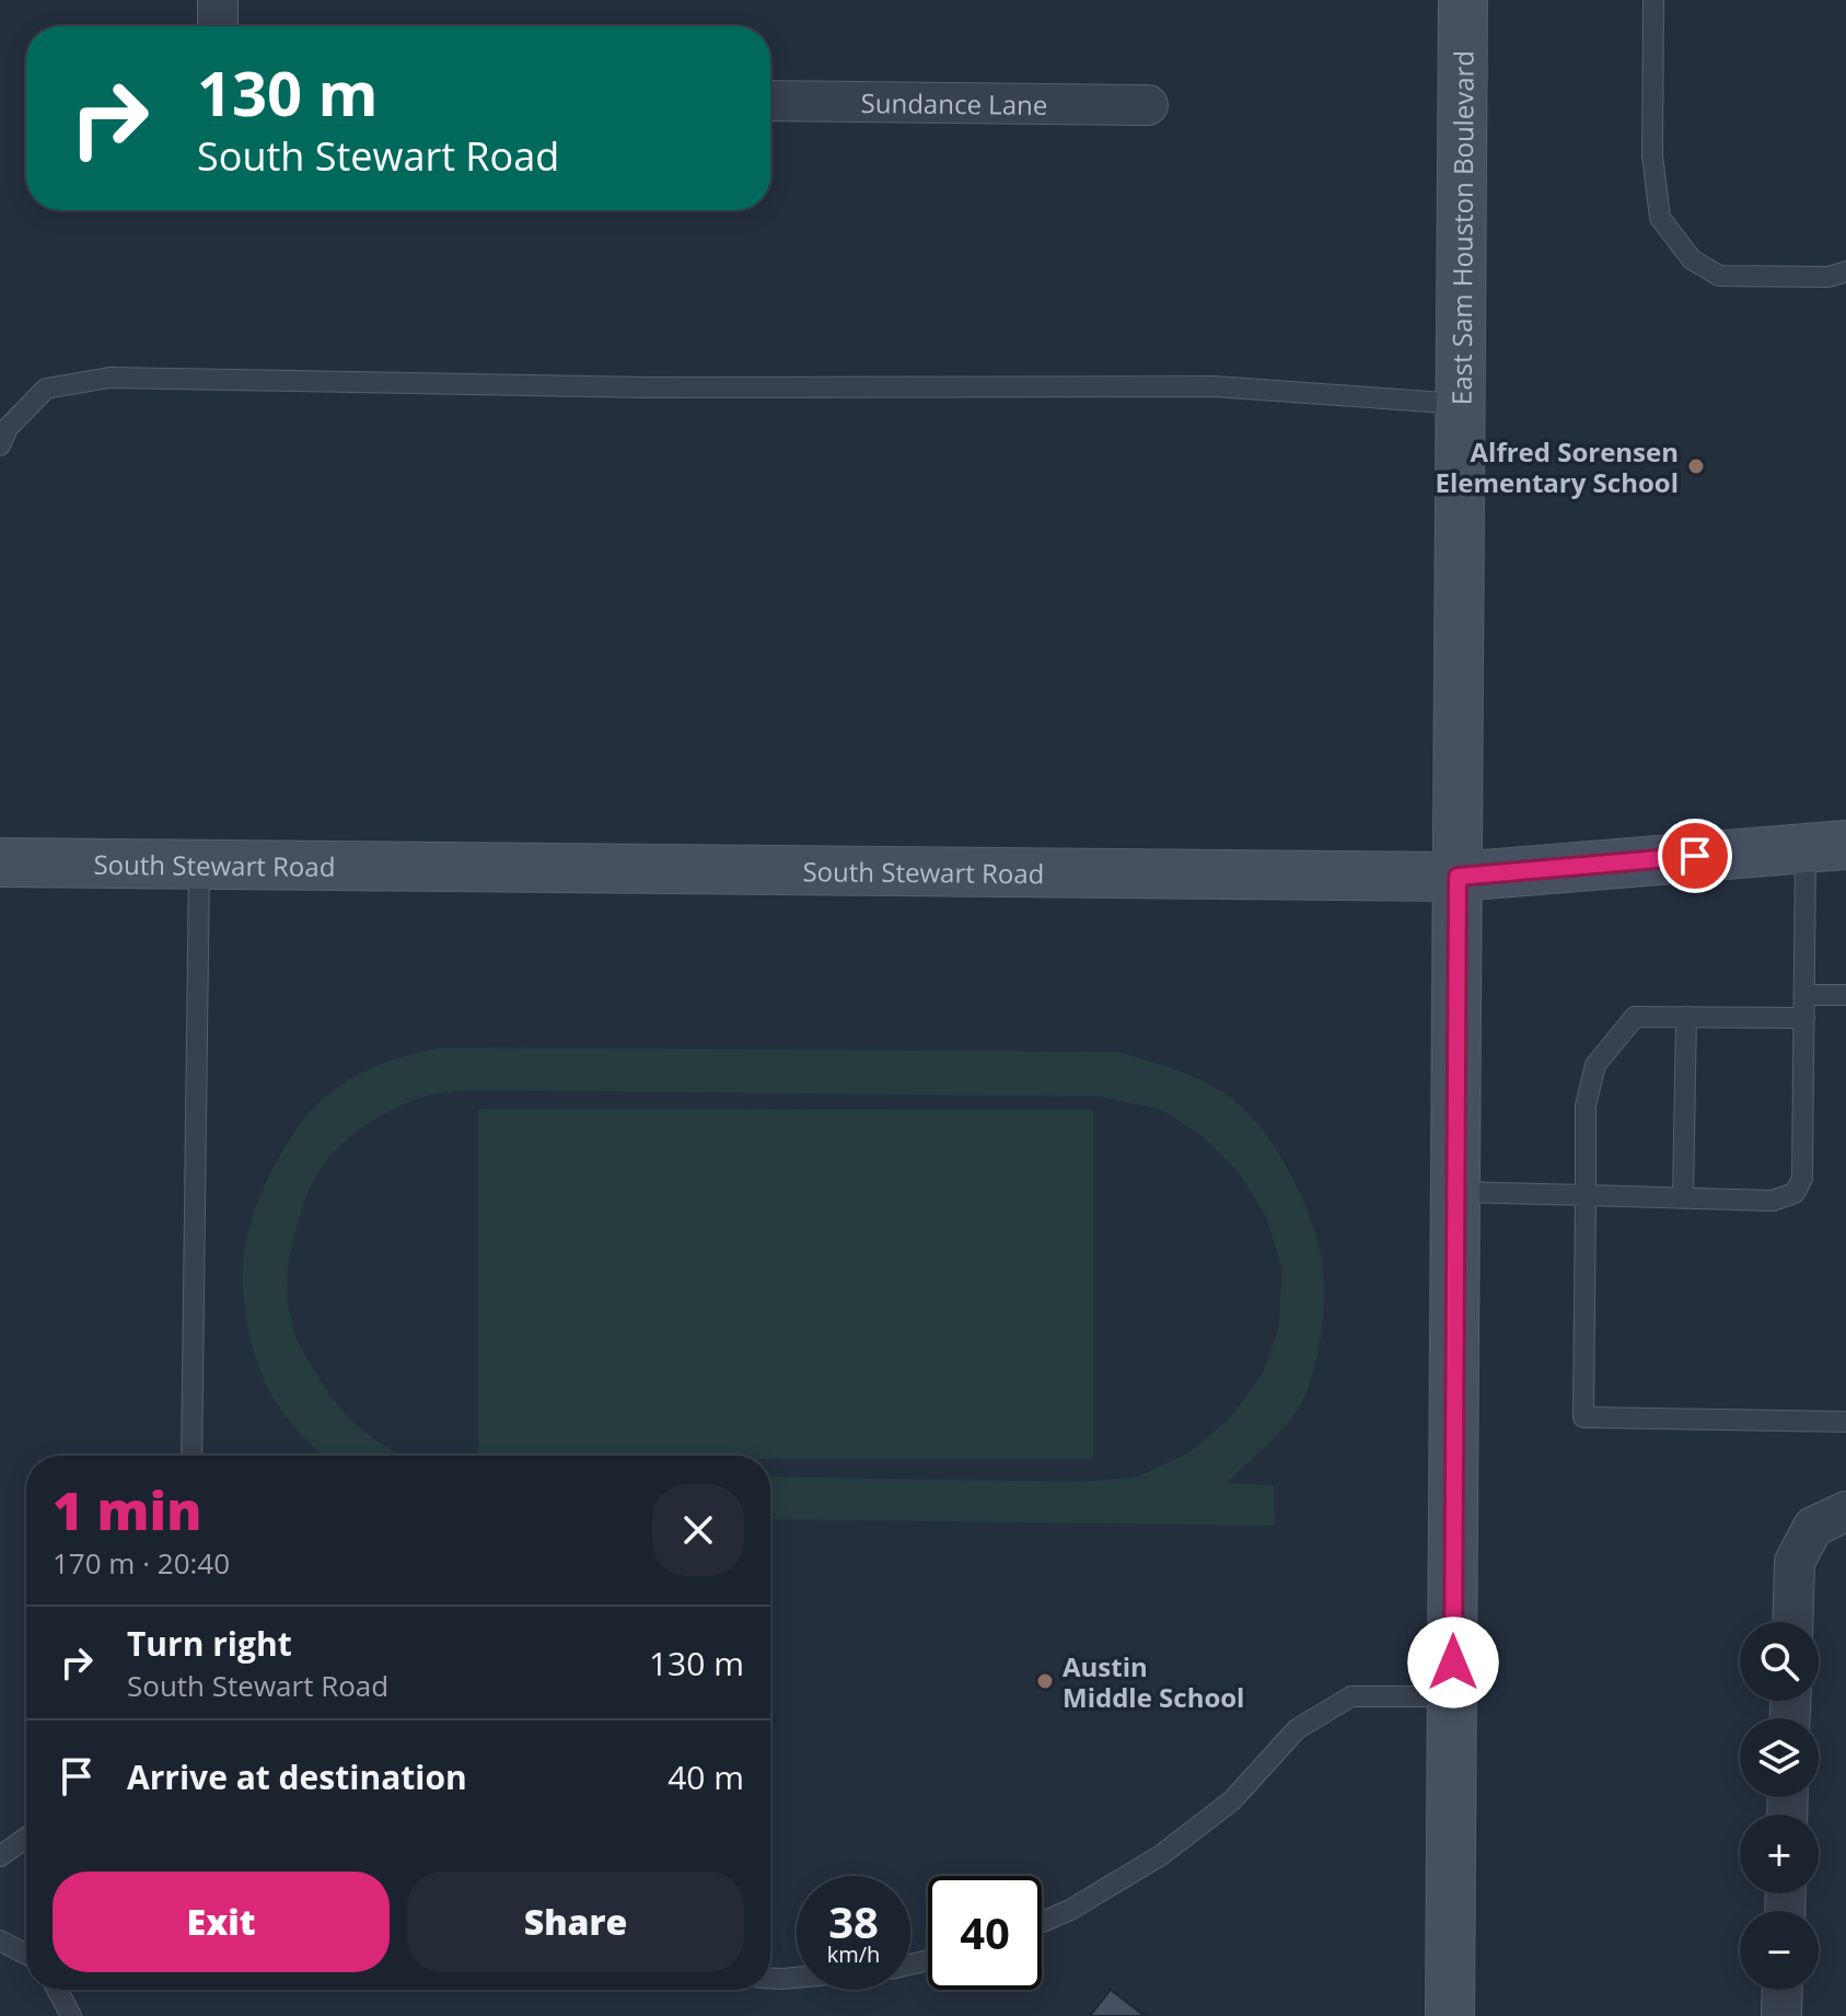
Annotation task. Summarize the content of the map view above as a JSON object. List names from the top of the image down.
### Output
{
  "streets": {
    "street": ["Sundance Lane", "East Sam Houston Boulevard", "South Stewart Road"]
  },
  "crossings": [
    ["East Sam Houston Boulevard", "South Stewart Road"]
  ],
  "places": ["Alfred Sorensen Elementary School", "Austin Middle School"],
  "page": {
    "turn": ["130 m", "South Stewart Road"],
    "heading": ["1 min", "170 m · 20:40"],
    "list": [
      {
        "name": "Turn right",
        "note": "South Stewart Road",
        "value": "130 m"
      },
      {
        "name": "Arrive at destination",
        "value": "40 m"
      }
    ],
    "map_buttons": ["+", "−"],
    "buttons": ["Exit", "Share"],
    "speed": "38 km/h",
    "limit": "40"
  }
}
